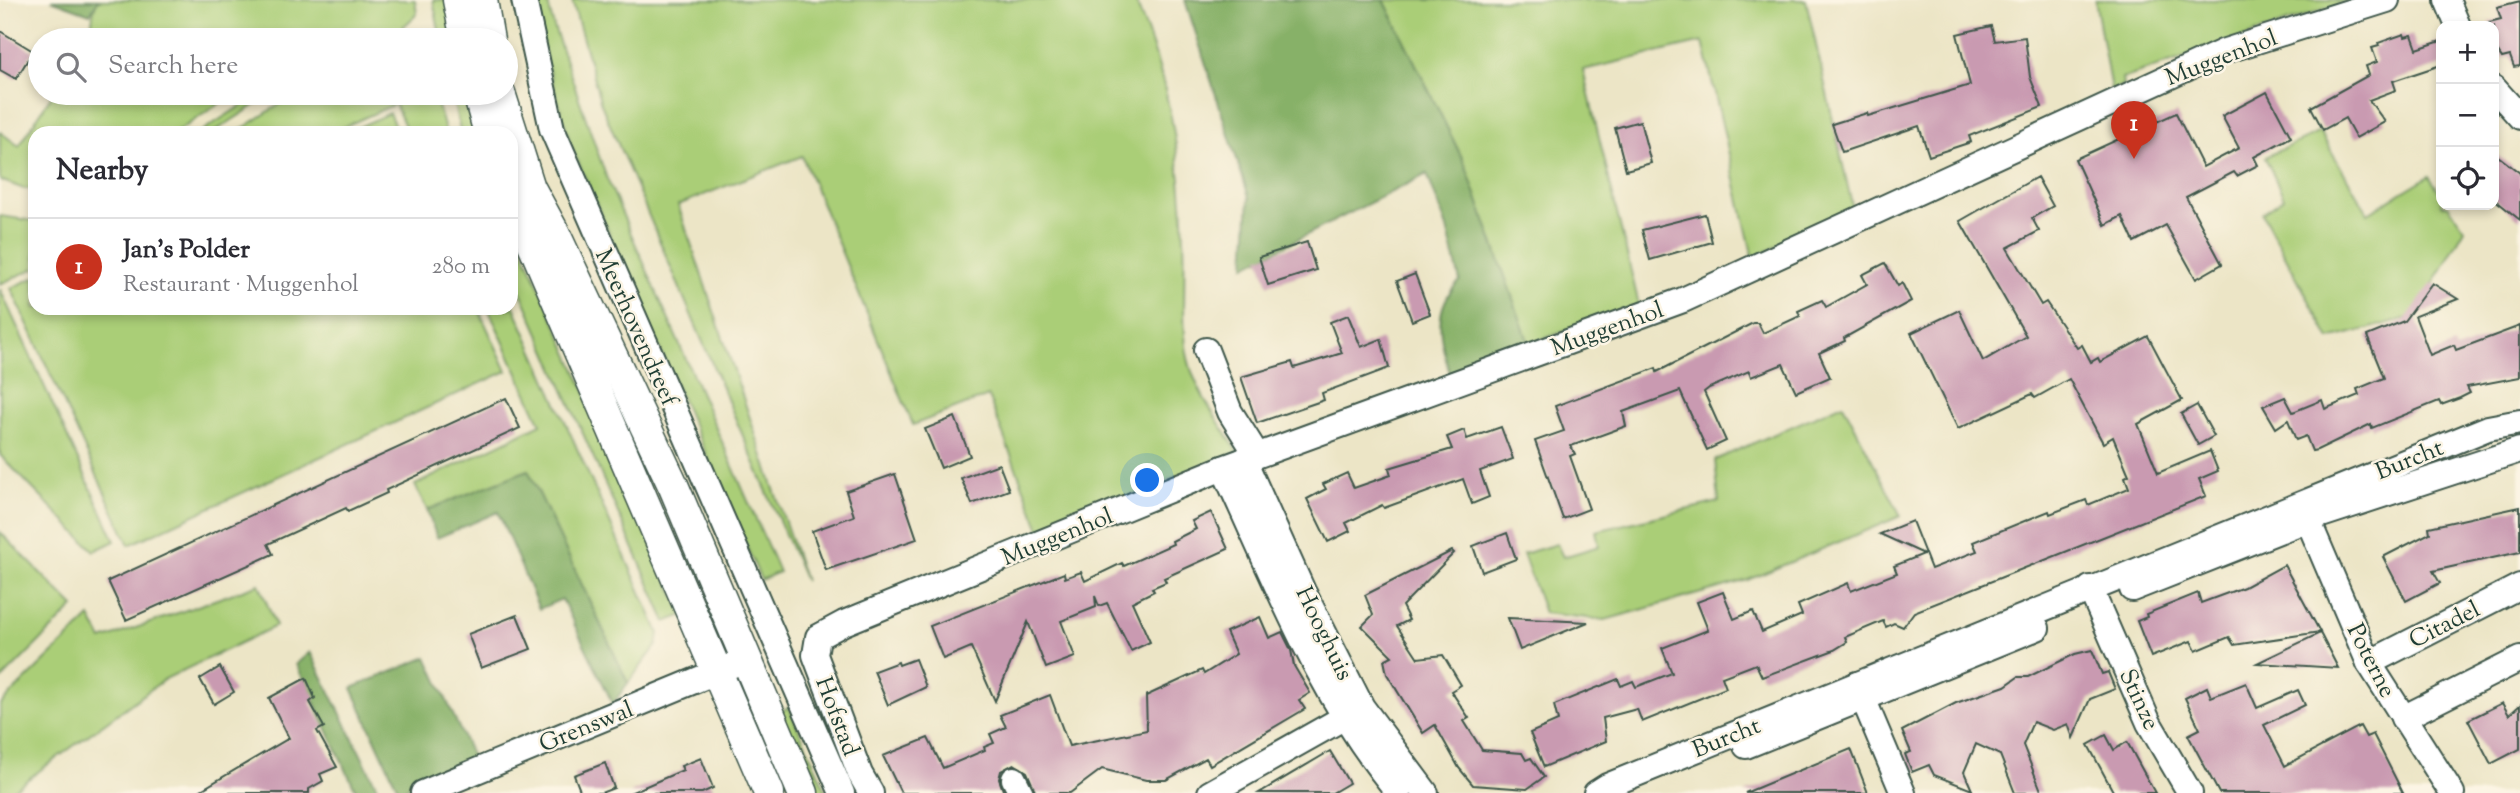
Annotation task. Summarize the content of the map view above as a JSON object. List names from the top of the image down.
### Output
{
  "streets": {
    "main road": ["Meerhovendreef"],
    "street": [
      "Muggenhol",
      "Burcht",
      "Citadel",
      "Hooghuis",
      "Poterne",
      "Stinze",
      "Hofstad",
      "Grenswal"
    ]
  },
  "crossings": [
    ["Muggenhol", "Hooghuis"],
    ["Muggenhol", "Hofstad"],
    ["Meerhovendreef", "Grenswal"],
    ["Burcht", "Poterne"],
    ["Burcht", "Stinze"],
    ["Citadel", "Poterne"]
  ],
  "page": {
    "map_buttons": ["+", "−"],
    "search": "Search here",
    "pins": "1",
    "heading": "Nearby",
    "list": [
      {
        "mark": "1",
        "name": "Jan's Polder",
        "note": "Restaurant · Muggenhol",
        "value": "280 m"
      }
    ]
  }
}
